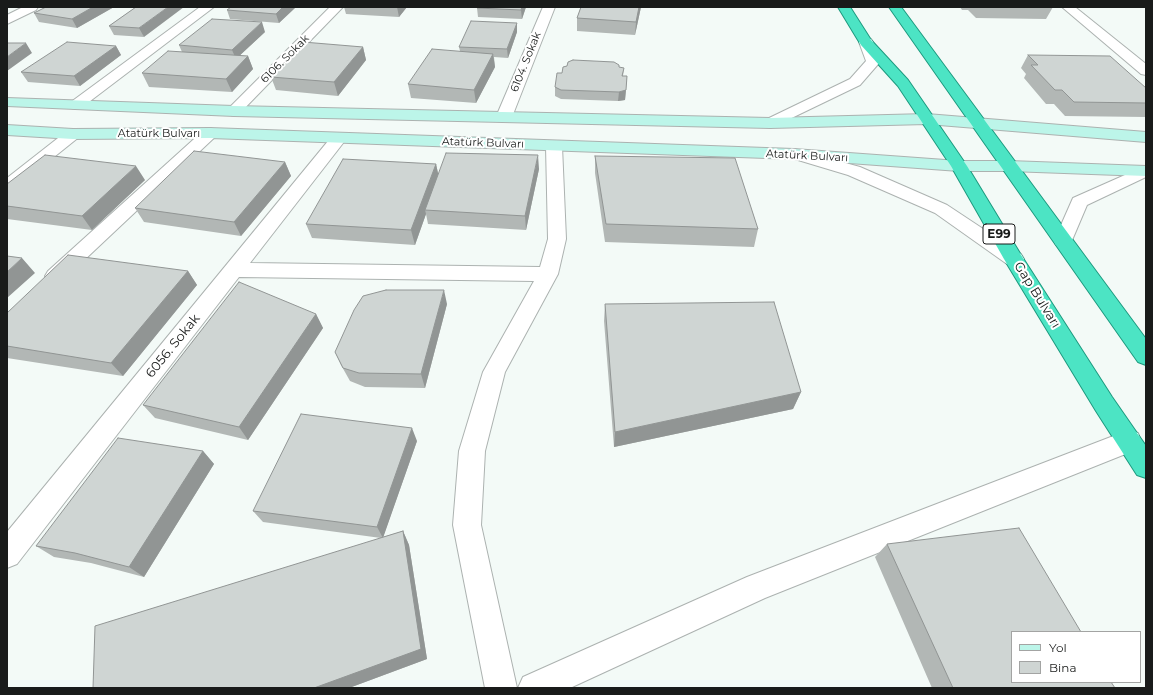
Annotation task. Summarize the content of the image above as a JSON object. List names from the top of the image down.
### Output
{
  "streets": {
    "highway": ["E99", "Gap Bulvarı"],
    "main road": ["Atatürk Bulvarı"],
    "street": ["6106. Sokak", "6104. Sokak", "6056. Sokak"]
  },
  "crossings": [
    ["6106. Sokak", "Atatürk Bulvarı"],
    ["6104. Sokak", "Atatürk Bulvarı"],
    ["Atatürk Bulvarı", "Gap Bulvarı"],
    ["Atatürk Bulvarı", "6056. Sokak"]
  ],
  "legend": ["Yol", "Bina"]
}
